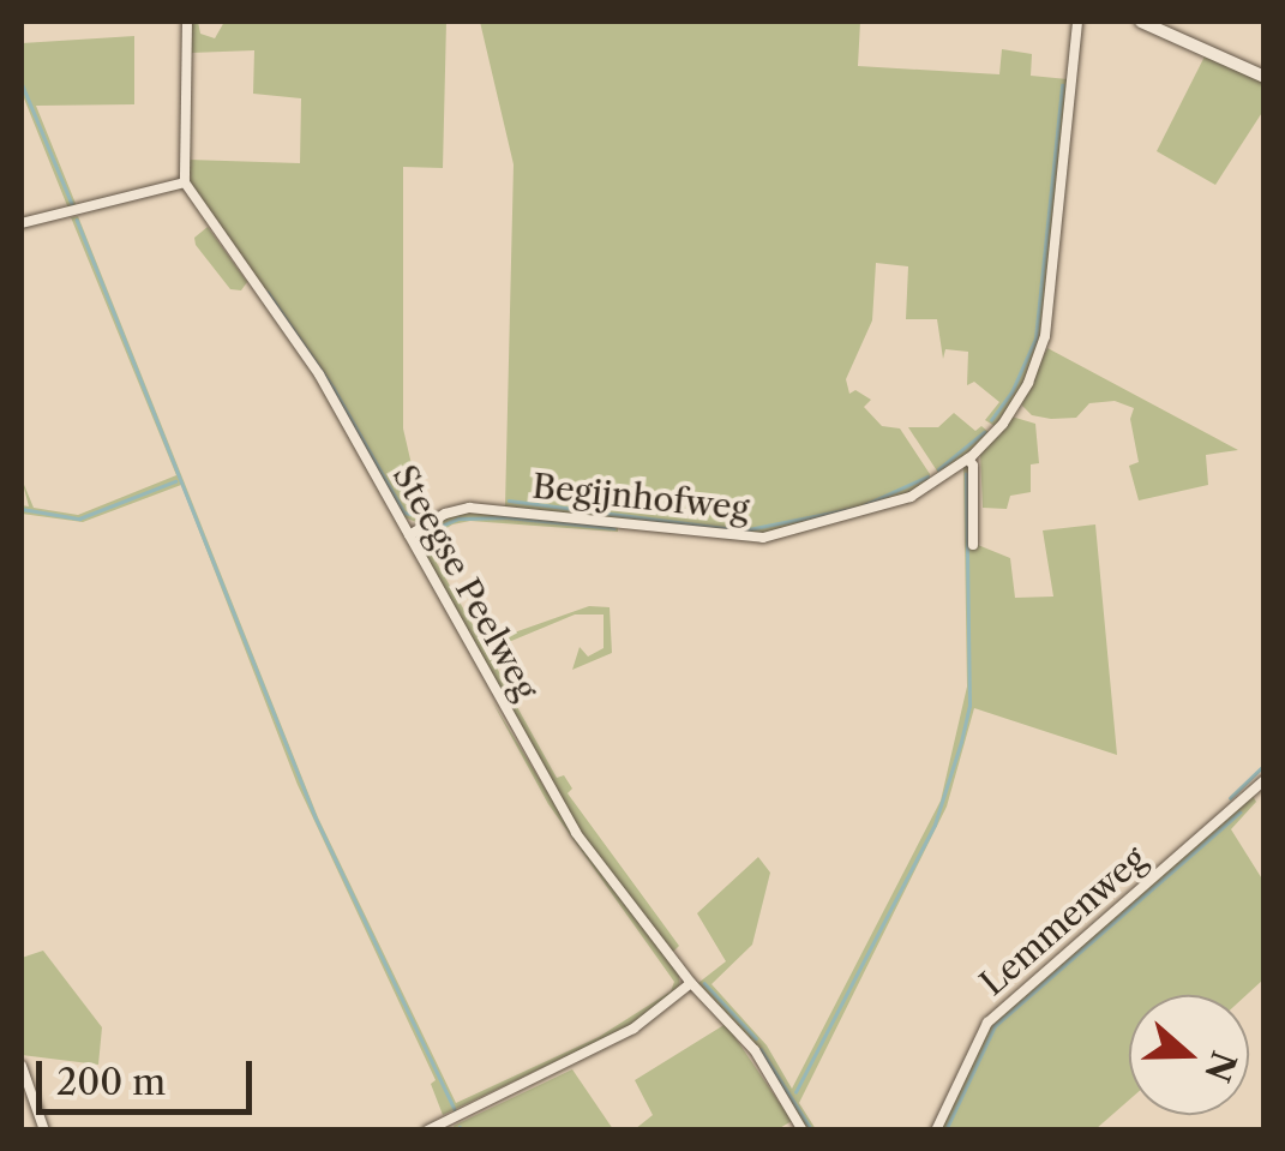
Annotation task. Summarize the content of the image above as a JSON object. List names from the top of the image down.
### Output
{
  "streets": {
    "street": ["Begijnhofweg", "Steegse Peelweg", "Lemmenweg"]
  },
  "crossings": [
    ["Begijnhofweg", "Steegse Peelweg"]
  ],
  "scale_bar": "200 m",
  "north": "right"
}
